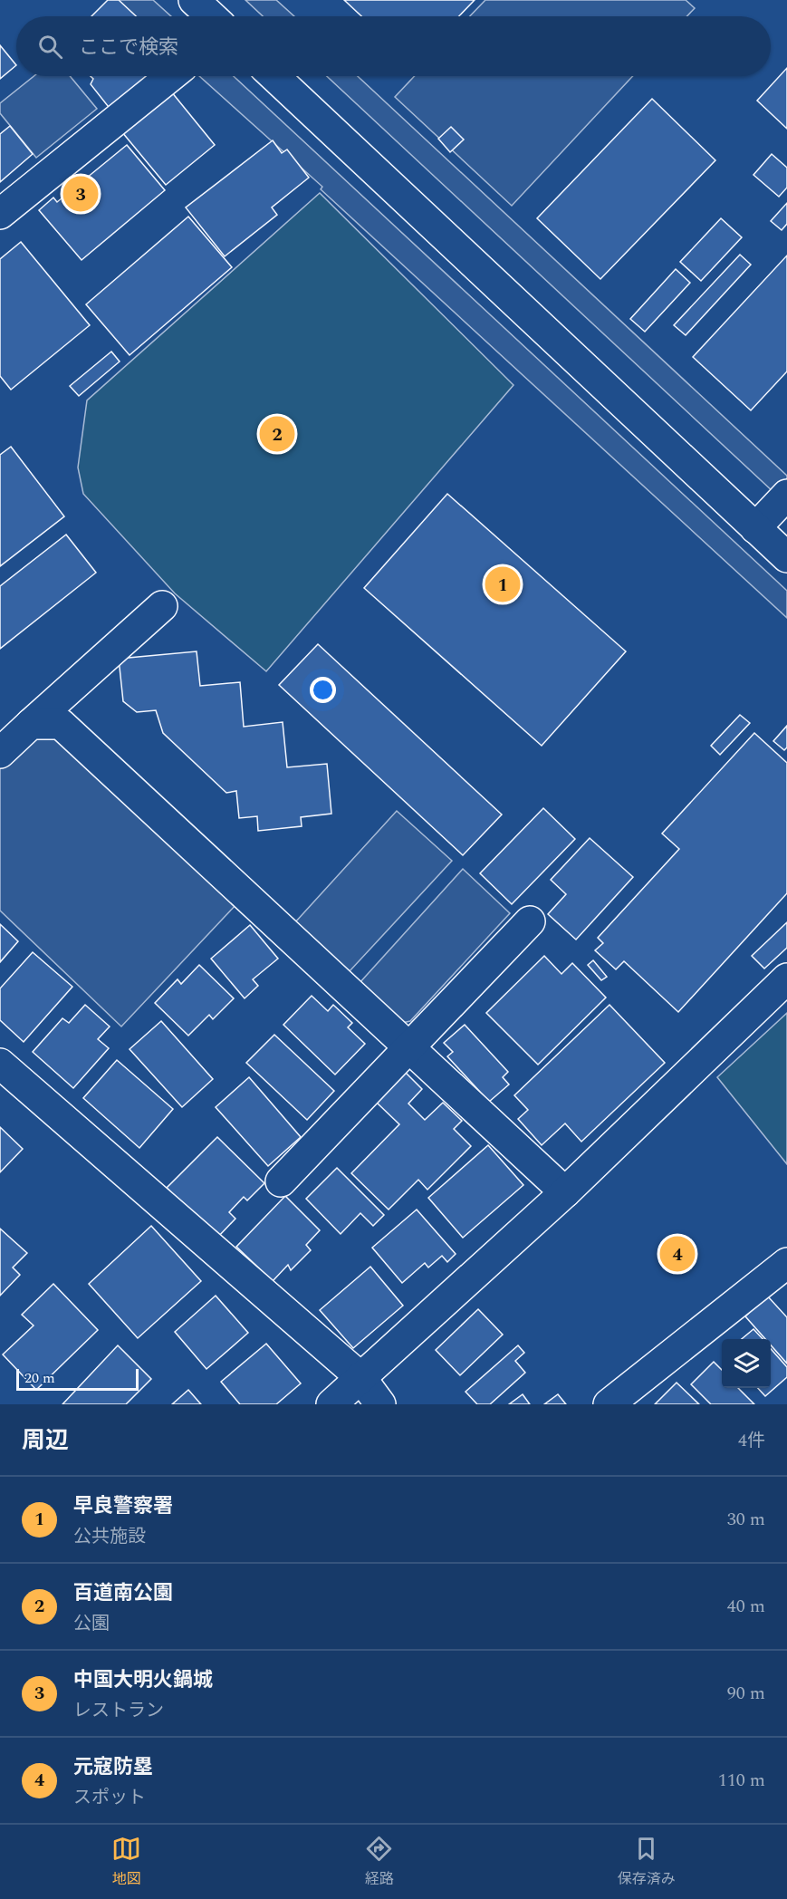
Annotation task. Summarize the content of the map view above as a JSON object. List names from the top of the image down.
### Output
{
  "scale_bar": "20 m",
  "page": {
    "search": "ここで検索",
    "pins": [
      "3",
      "2",
      "1",
      "4"
    ],
    "scale": "20 m",
    "heading": ["周辺", "4件"],
    "list": [
      {
        "mark": "1",
        "name": "早良警察署",
        "note": "公共施設",
        "value": "30 m"
      },
      {
        "mark": "2",
        "name": "百道南公園",
        "note": "公園",
        "value": "40 m"
      },
      {
        "mark": "3",
        "name": "中国大明火鍋城",
        "note": "レストラン",
        "value": "90 m"
      },
      {
        "mark": "4",
        "name": "元寇防塁",
        "note": "スポット",
        "value": "110 m"
      }
    ],
    "nav": ["地図", "経路", "保存済み"]
  }
}
